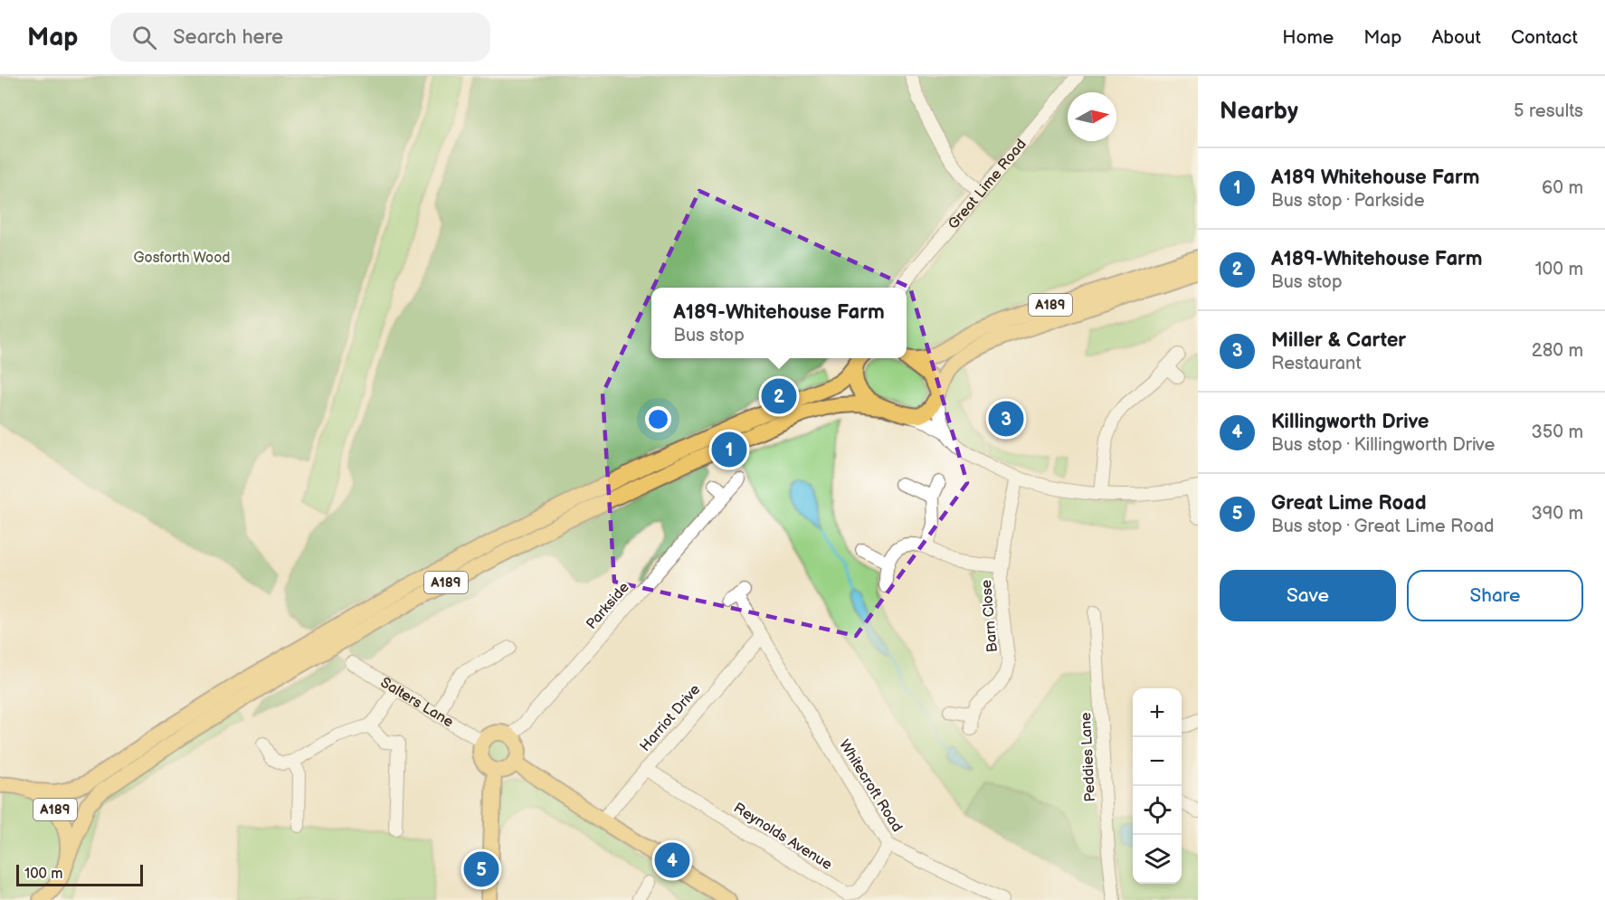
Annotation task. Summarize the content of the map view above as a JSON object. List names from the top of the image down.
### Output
{
  "streets": {
    "main road": ["A189"],
    "street": [
      "Great Lime Road",
      "Parkside",
      "Barn Close",
      "Salters Lane",
      "Harriot Drive",
      "Peddies Lane",
      "Whitecroft Road",
      "Reynolds Avenue"
    ]
  },
  "crossings": [
    ["Parkside", "Salters Lane"],
    ["Harriot Drive", "Whitecroft Road"],
    ["Harriot Drive", "Reynolds Avenue"],
    ["Whitecroft Road", "Reynolds Avenue"]
  ],
  "parks": ["Gosforth Wood"],
  "scale_bar": "100 m",
  "north": "right",
  "page": {
    "header": "Map",
    "search": "Search here",
    "nav": [
      "Home",
      "Map",
      "About",
      "Contact"
    ],
    "heading": ["Nearby", "5 results"],
    "list": [
      {
        "mark": "1",
        "name": "A189 Whitehouse Farm",
        "note": "Bus stop · Parkside",
        "value": "60 m"
      },
      {
        "mark": "2",
        "name": "A189-Whitehouse Farm",
        "note": "Bus stop",
        "value": "100 m"
      },
      {
        "mark": "3",
        "name": "Miller & Carter",
        "note": "Restaurant",
        "value": "280 m"
      },
      {
        "mark": "4",
        "name": "Killingworth Drive",
        "note": "Bus stop · Killingworth Drive",
        "value": "350 m"
      },
      {
        "mark": "5",
        "name": "Great Lime Road",
        "note": "Bus stop · Great Lime Road",
        "value": "390 m"
      }
    ],
    "popup": ["A189-Whitehouse Farm", "Bus stop"],
    "pins": [
      "2",
      "3",
      "1",
      "4",
      "5"
    ],
    "buttons": ["Save", "Share"],
    "map_buttons": ["+", "−"],
    "scale": "100 m"
  }
}
